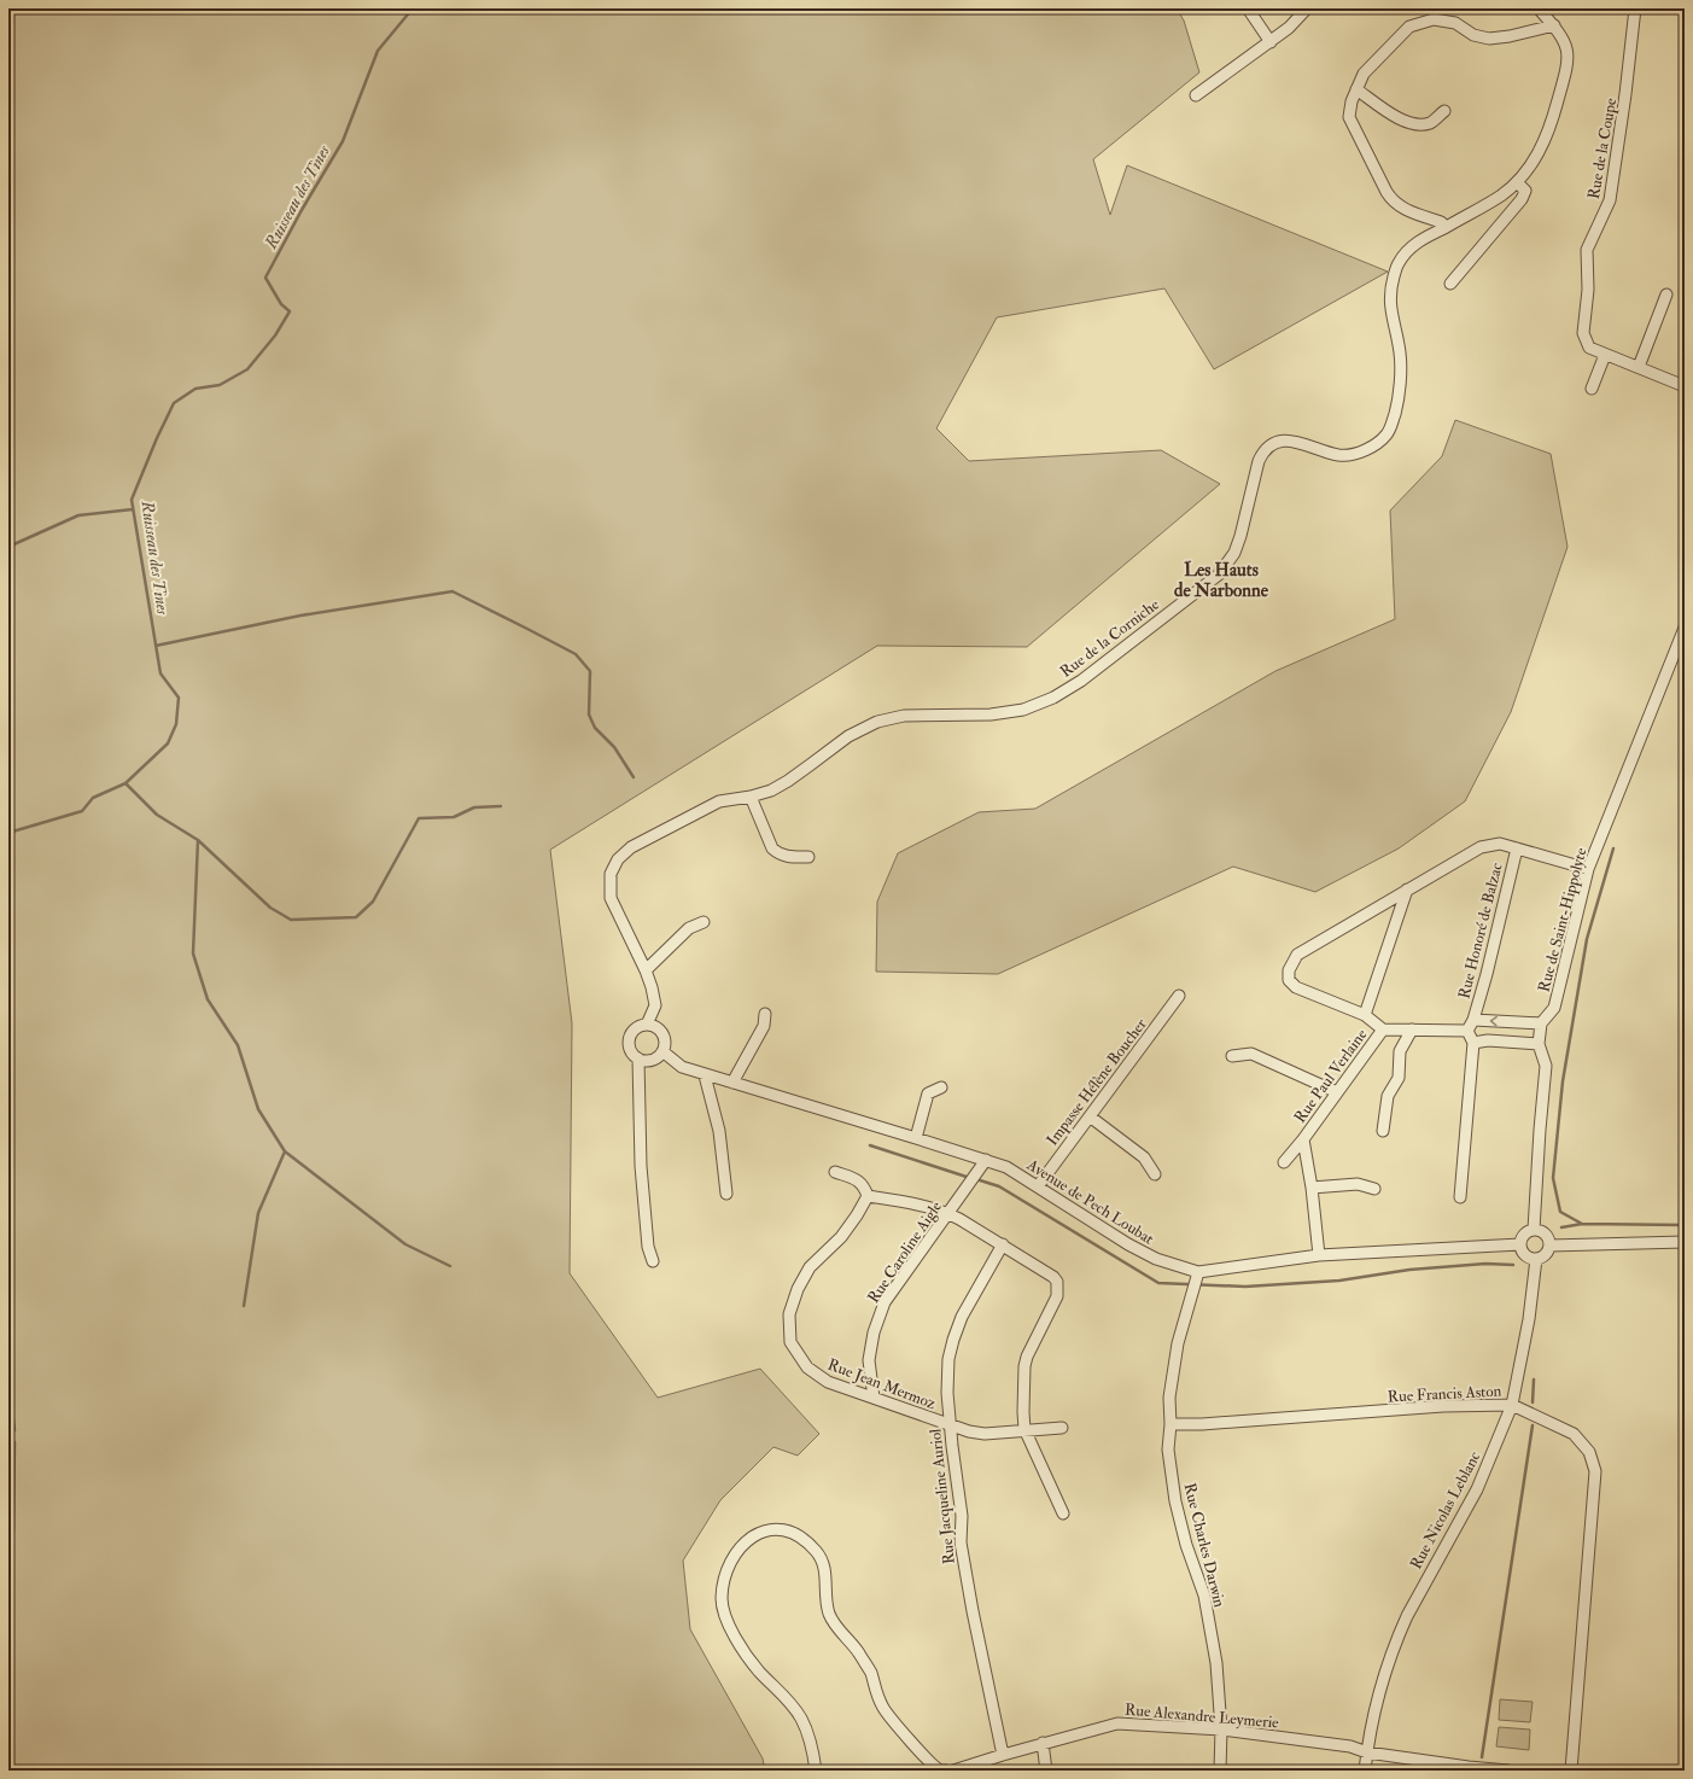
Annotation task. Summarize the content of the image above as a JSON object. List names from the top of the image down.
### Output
{
  "streets": {
    "street": [
      "Rue de la Coupe",
      "Rue de la Corniche",
      "Rue de Saint-Hippolyte",
      "Rue Honoré de Balzac",
      "Rue Paul Verlaine",
      "Impasse Hélène Boucher",
      "Avenue de Pech Loubat",
      "Rue Caroline Aigle",
      "Rue Jean Mermoz",
      "Rue Francis Aston",
      "Rue Jacqueline Auriol",
      "Rue Nicolas Leblanc",
      "Rue Charles Darwin",
      "Rue Alexandre Leymerie"
    ]
  },
  "crossings": [
    ["Rue de la Corniche", "Avenue de Pech Loubat"],
    ["Rue de Saint-Hippolyte", "Avenue de Pech Loubat"],
    ["Rue de Saint-Hippolyte", "Rue Nicolas Leblanc"],
    ["Rue Paul Verlaine", "Avenue de Pech Loubat"],
    ["Impasse Hélène Boucher", "Avenue de Pech Loubat"],
    ["Avenue de Pech Loubat", "Rue Caroline Aigle"],
    ["Avenue de Pech Loubat", "Rue Nicolas Leblanc"],
    ["Avenue de Pech Loubat", "Rue Charles Darwin"],
    ["Rue Caroline Aigle", "Rue Jean Mermoz"],
    ["Rue Jean Mermoz", "Rue Jacqueline Auriol"],
    ["Rue Francis Aston", "Rue Nicolas Leblanc"],
    ["Rue Francis Aston", "Rue Charles Darwin"],
    ["Rue Jacqueline Auriol", "Rue Alexandre Leymerie"],
    ["Rue Nicolas Leblanc", "Rue Alexandre Leymerie"],
    ["Rue Charles Darwin", "Rue Alexandre Leymerie"]
  ],
  "districts": ["Les Hauts de Narbonne"],
  "water": ["Ruisseau des Tines"]
}
